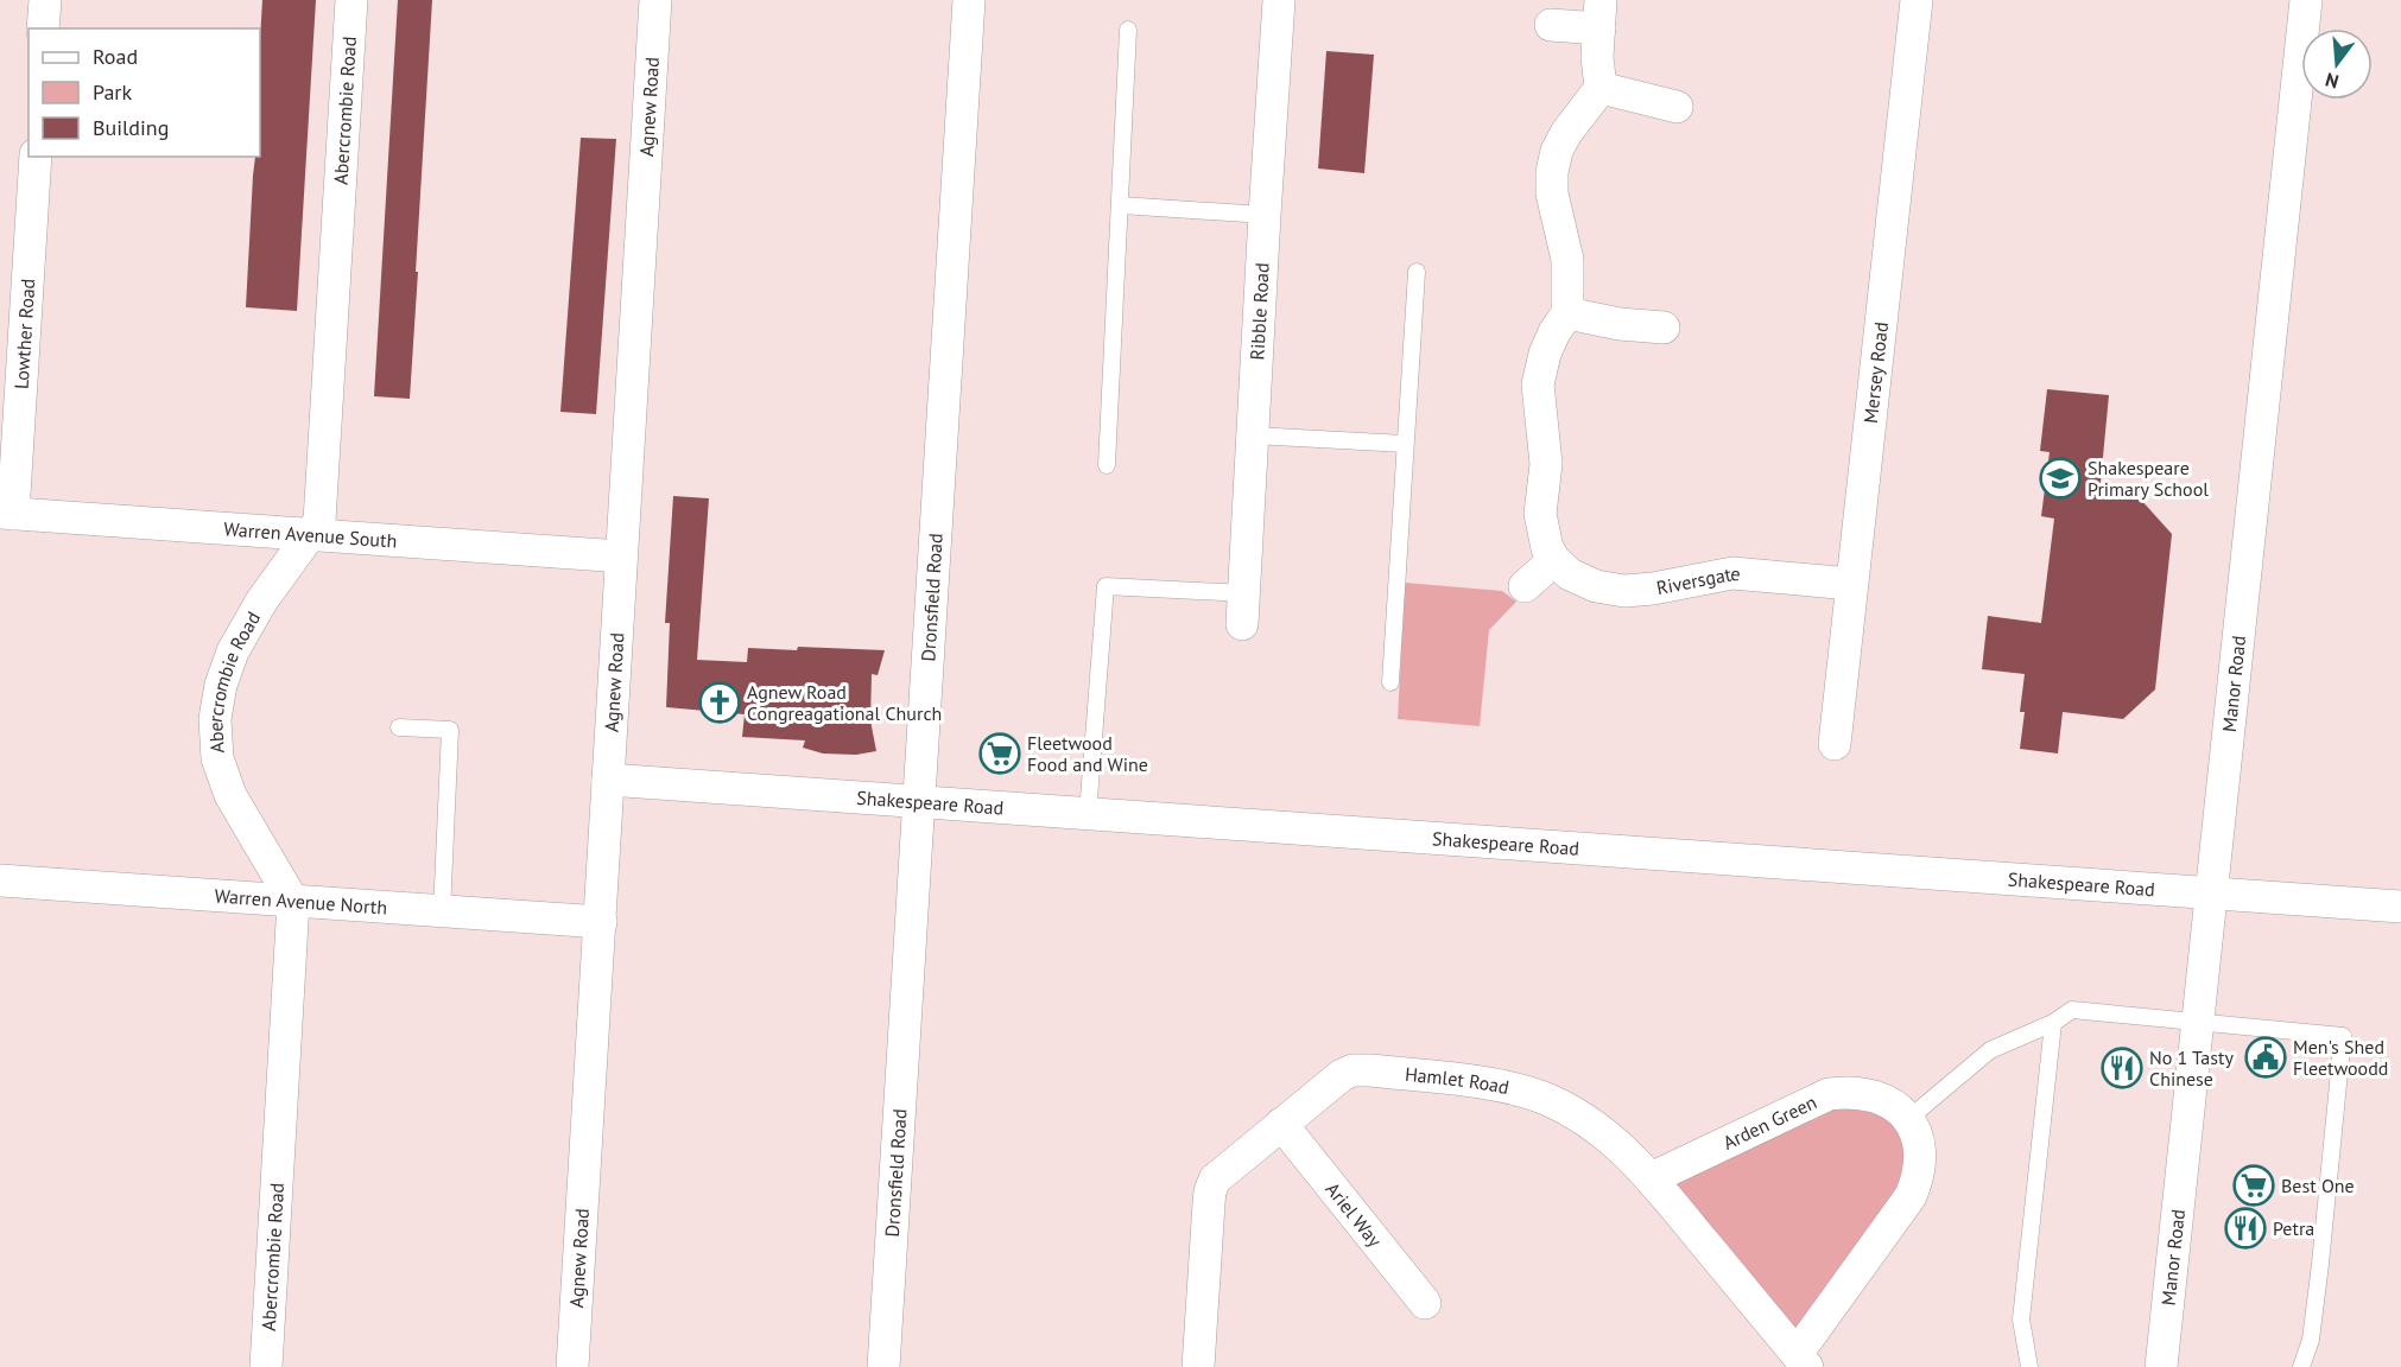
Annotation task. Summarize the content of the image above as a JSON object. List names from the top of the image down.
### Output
{
  "streets": {
    "street": [
      "Agnew Road",
      "Abercrombie Road",
      "Ribble Road",
      "Lowther Road",
      "Mersey Road",
      "Warren Avenue South",
      "Riversgate",
      "Dronsfield Road",
      "Manor Road",
      "Shakespeare Road",
      "Warren Avenue North",
      "Hamlet Road",
      "Arden Green",
      "Ariel Way"
    ]
  },
  "crossings": [
    ["Agnew Road", "Warren Avenue South"],
    ["Agnew Road", "Shakespeare Road"],
    ["Agnew Road", "Warren Avenue North"],
    ["Abercrombie Road", "Warren Avenue South"],
    ["Abercrombie Road", "Warren Avenue North"],
    ["Lowther Road", "Warren Avenue South"],
    ["Mersey Road", "Riversgate"],
    ["Dronsfield Road", "Shakespeare Road"],
    ["Manor Road", "Shakespeare Road"],
    ["Hamlet Road", "Arden Green"],
    ["Hamlet Road", "Ariel Way"]
  ],
  "places": {
    "school or university": ["Shakespeare Primary School"],
    "church": ["Agnew Road Congreagational Church"],
    "supermarket": ["Fleetwood Food and Wine", "Best One"],
    "public building": ["Men's Shed Fleetwoodd"],
    "restaurant": ["No 1 Tasty Chinese", "Petra"]
  },
  "legend": ["Road", "Park", "Building"],
  "north": "bottom"
}
